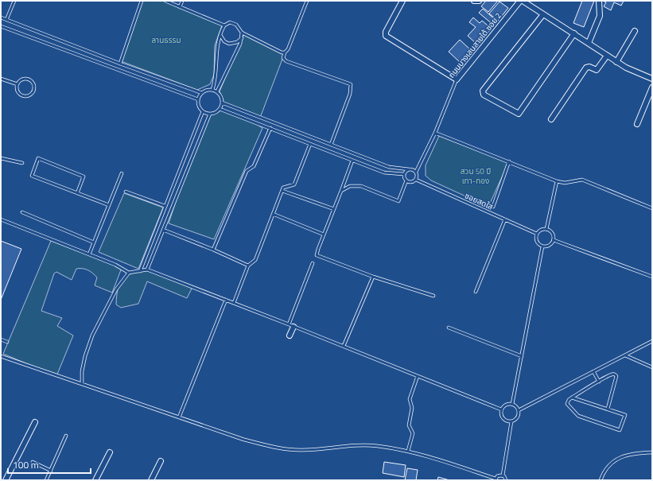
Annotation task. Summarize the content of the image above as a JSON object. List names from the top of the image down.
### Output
{
  "streets": {
    "street": ["ถนนบางเสนสายใต้ ซอย 2"],
    "lane": ["ซอยสดใส"]
  },
  "crossings": [
    ["ถนนบางเสนสายใต้ ซอย 2", "ซอยสดใส"]
  ],
  "parks": ["ลานธรรม", "สวน 50 ปี เทา-ทอง"],
  "scale_bar": "100 m"
}
